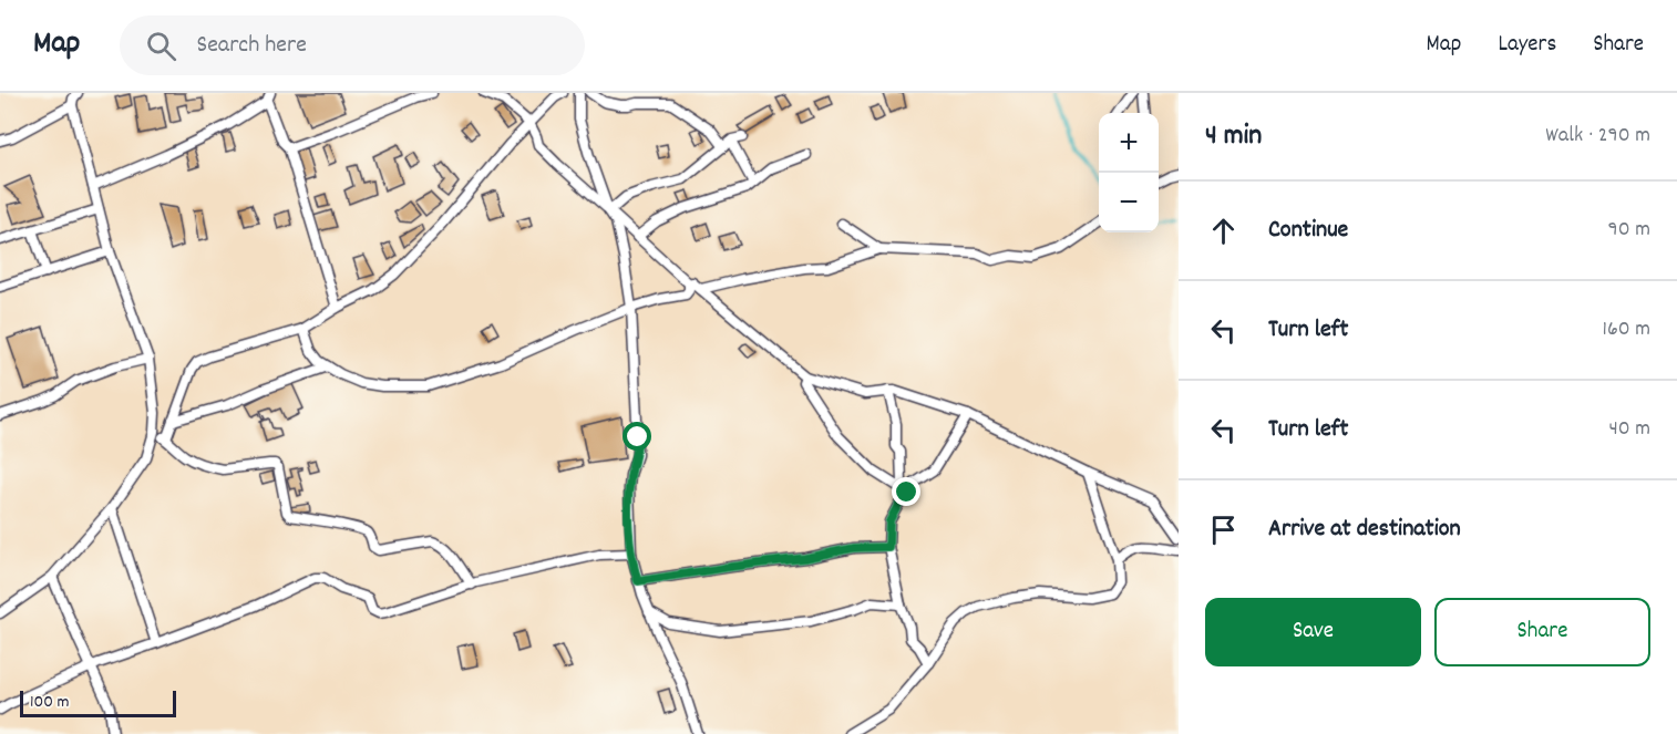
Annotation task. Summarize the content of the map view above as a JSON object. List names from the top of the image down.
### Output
{
  "scale_bar": "100 m",
  "page": {
    "header": "Map",
    "search": "Search here",
    "nav": ["Map", "Layers", "Share"],
    "heading": ["4 min", "Walk · 290 m"],
    "map_buttons": ["+", "−"],
    "list": [
      ["Continue", "90 m"],
      ["Turn left", "160 m"],
      ["Turn left", "40 m"],
      "Arrive at destination"
    ],
    "buttons": ["Save", "Share"],
    "scale": "100 m"
  }
}
